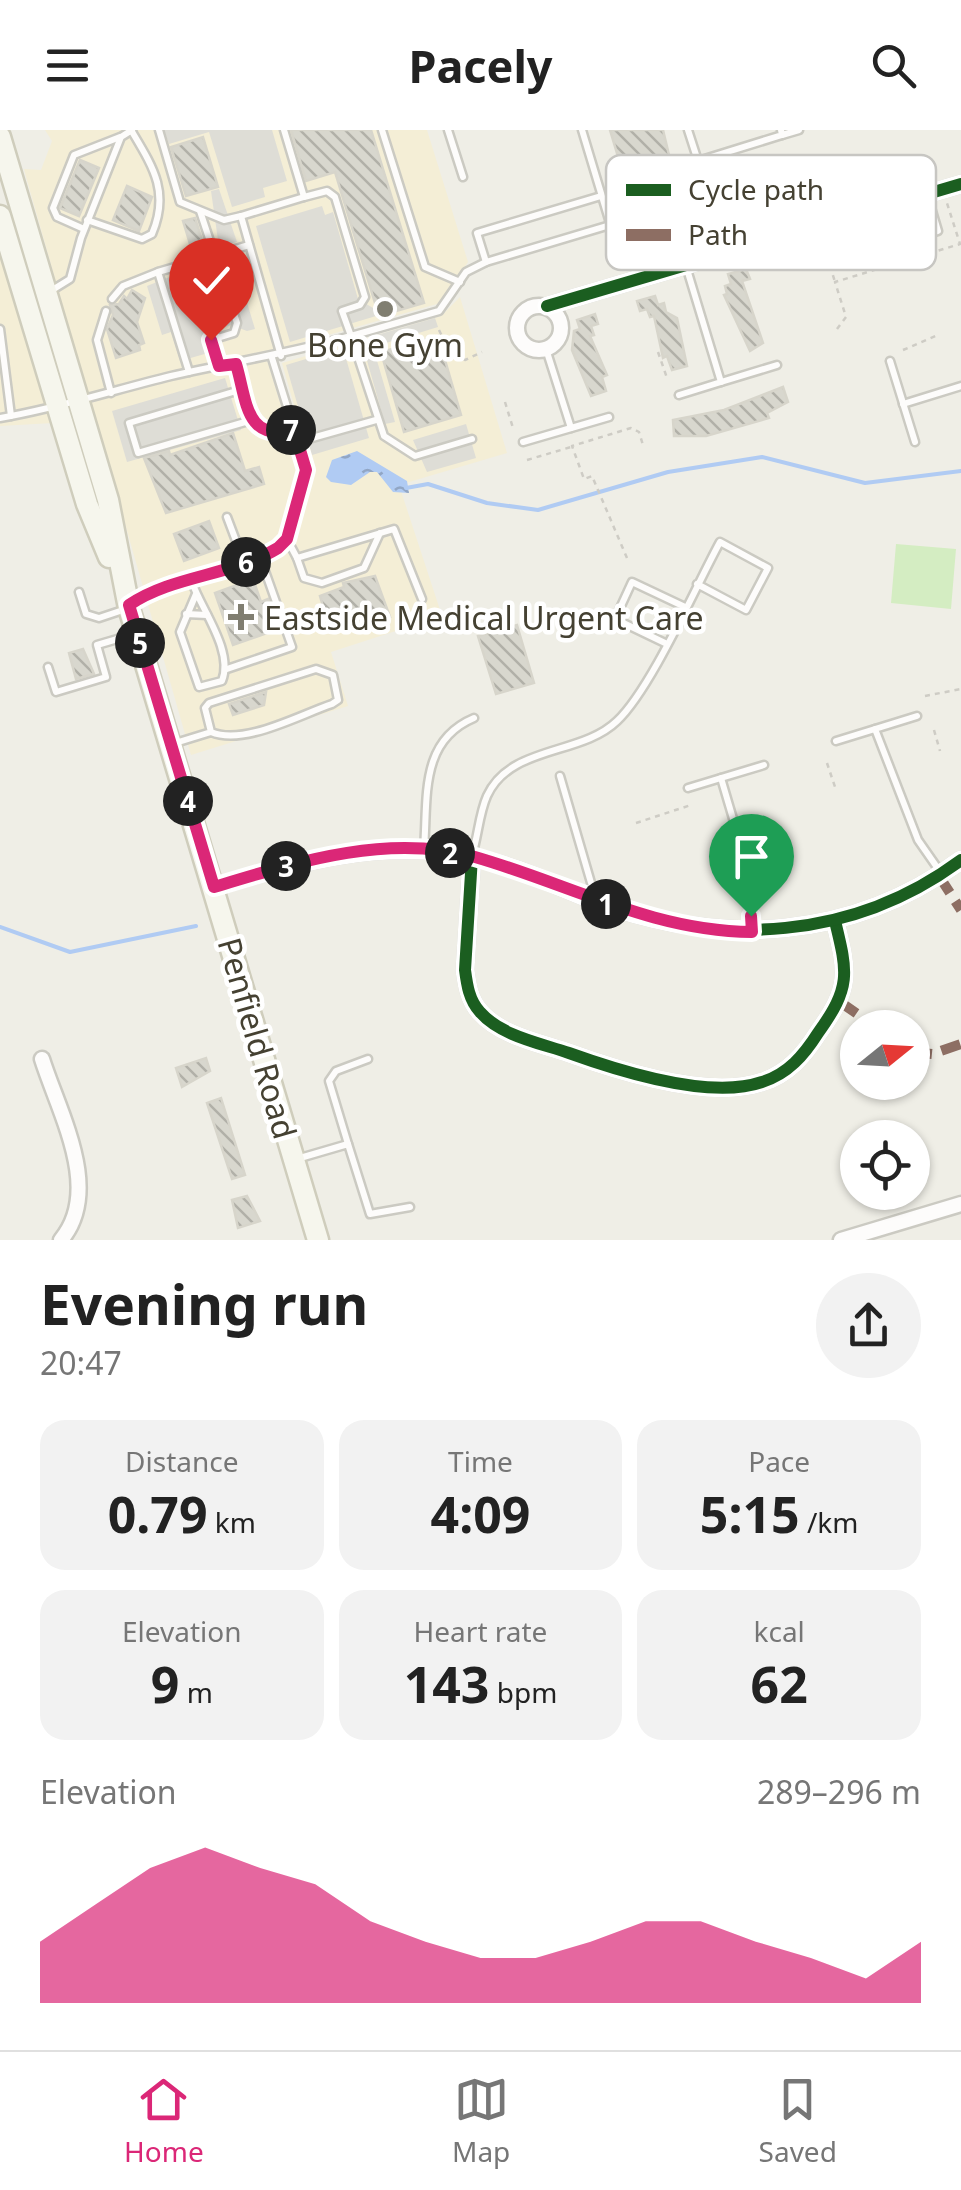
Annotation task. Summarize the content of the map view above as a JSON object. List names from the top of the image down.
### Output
{
  "streets": {
    "main road": ["Penfield Road"]
  },
  "places": {
    "other": ["Bone Gym"],
    "health": ["Eastside Medical Urgent Care"]
  },
  "legend": ["Cycle path", "Path"],
  "north": "right",
  "page": {
    "header": "Pacely",
    "pins": [
      "7",
      "6",
      "5",
      "4",
      "2",
      "3",
      "1"
    ],
    "heading": ["Evening run", "20:47"],
    "stats": [
      ["Distance", "0.79 km"],
      ["Time", "4:09"],
      ["Pace", "5:15 /km"],
      ["Elevation", "9 m"],
      ["Heart rate", "143 bpm"],
      ["kcal", "62"]
    ],
    "chart": ["Elevation", "289–296 m"],
    "tabs": ["Home", "Map", "Saved"]
  }
}
